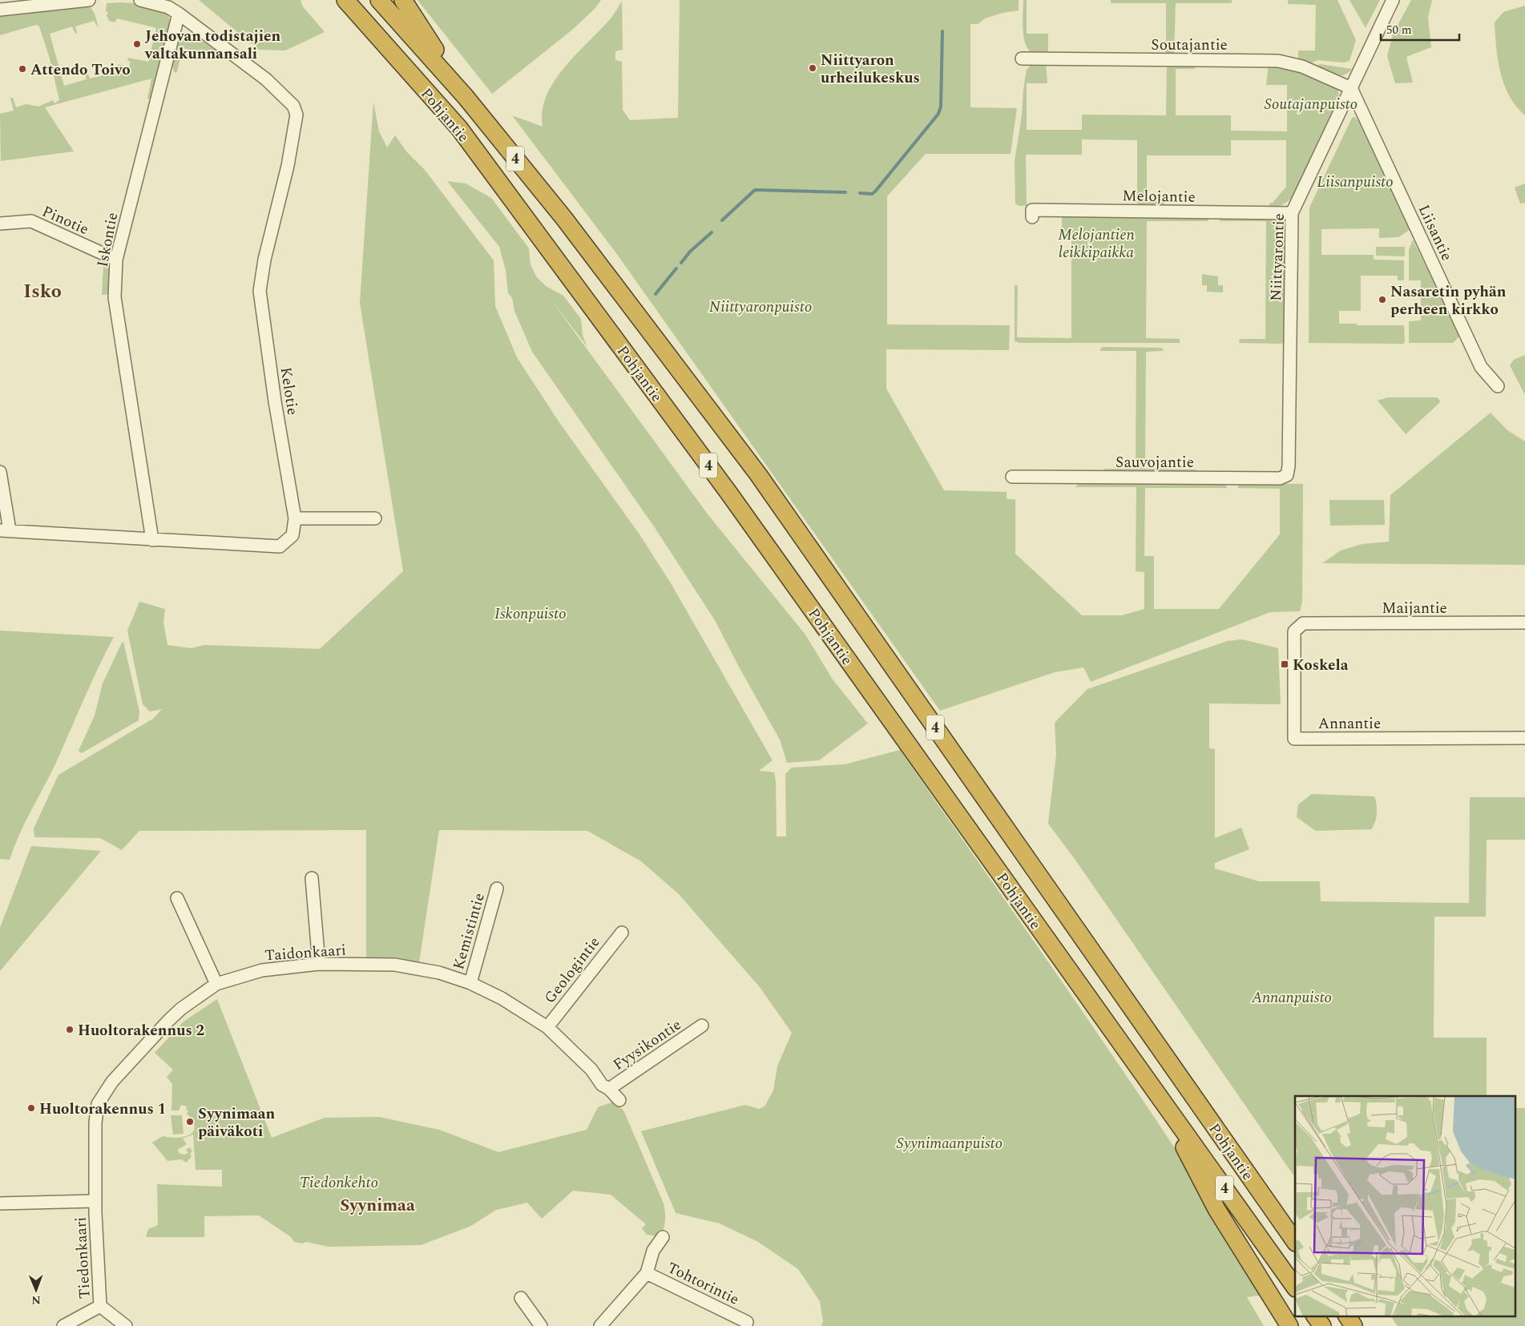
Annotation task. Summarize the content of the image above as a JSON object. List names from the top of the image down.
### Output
{
  "streets": {
    "highway": ["Pohjantie", "4"],
    "street": [
      "Soutajantie",
      "Melojantie",
      "Pinotie",
      "Liisantie",
      "Iskontie",
      "Niittyarontie",
      "Kelotie",
      "Sauvojantie",
      "Maijantie",
      "Annantie",
      "Kemistintie",
      "Taidonkaari",
      "Geologintie",
      "Fyysikontie",
      "Tiedonkaari",
      "Tohtorintie"
    ]
  },
  "crossings": [
    ["Soutajantie", "Liisantie"],
    ["Soutajantie", "Niittyarontie"],
    ["Melojantie", "Niittyarontie"],
    ["Pinotie", "Iskontie"],
    ["Liisantie", "Niittyarontie"],
    ["Iskontie", "Kelotie"],
    ["Niittyarontie", "Sauvojantie"],
    ["Maijantie", "Annantie"],
    ["Kemistintie", "Taidonkaari"],
    ["Taidonkaari", "Geologintie"],
    ["Taidonkaari", "Fyysikontie"],
    ["Taidonkaari", "Tiedonkaari"]
  ],
  "districts": ["Isko", "Syynimaa"],
  "parks": [
    "Soutajanpuisto",
    "Liisanpuisto",
    "Melojantien leikkipaikka",
    "Niittyaronpuisto",
    "Iskonpuisto",
    "Annanpuisto",
    "Syynimaanpuisto",
    "Tiedonkehto"
  ],
  "places": {
    "other": [
      "Jehovan todistajien valtakunnansali",
      "Niittyaron urheilukeskus",
      "Attendo Toivo",
      "Nasaretin pyhän perheen kirkko",
      "Huoltorakennus 2",
      "Huoltorakennus 1",
      "Syynimaan päiväkoti"
    ],
    "transit": ["Koskela"]
  },
  "scale_bar": "50 m",
  "north": "bottom"
}
